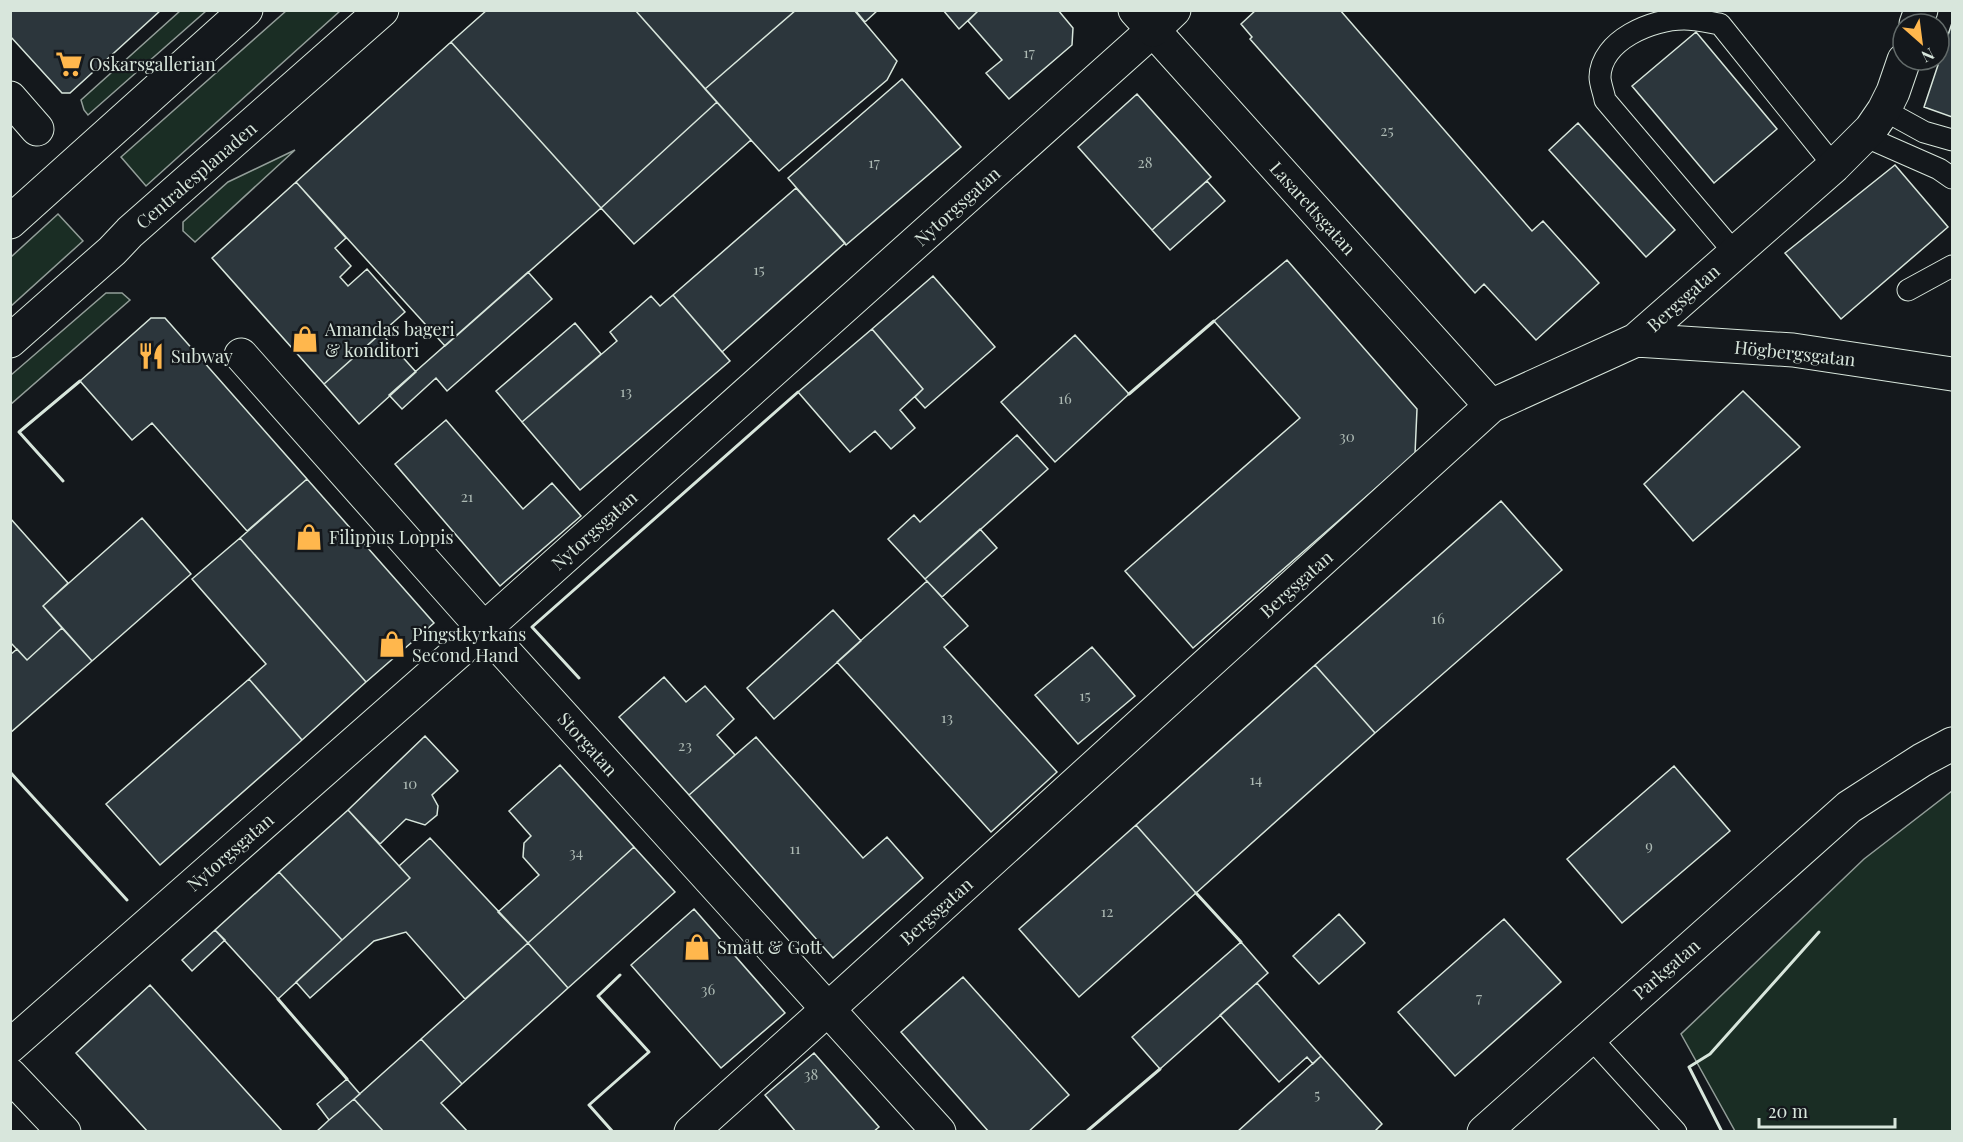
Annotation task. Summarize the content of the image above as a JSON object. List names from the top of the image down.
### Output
{
  "streets": {
    "main road": [
      "Centralesplanaden",
      "Nytorgsgatan",
      "Lasarettsgatan",
      "Bergsgatan",
      "Högbergsgatan",
      "Storgatan",
      "Parkgatan"
    ]
  },
  "crossings": [
    ["Nytorgsgatan", "Lasarettsgatan"],
    ["Nytorgsgatan", "Storgatan"],
    ["Lasarettsgatan", "Bergsgatan"],
    ["Bergsgatan", "Högbergsgatan"],
    ["Bergsgatan", "Storgatan"]
  ],
  "places": {
    "supermarket": ["Oskarsgallerian"],
    "shop": [
      "Amandas bageri & konditori",
      "Filippus Loppis",
      "Pingstkyrkans Second Hand",
      "Smått & Gott"
    ],
    "restaurant": ["Subway"]
  },
  "house_numbers": [
    "17",
    "25",
    "17",
    "28",
    "15",
    "13",
    "16",
    "30",
    "21",
    "16",
    "15",
    "13",
    "23",
    "14",
    "10",
    "9",
    "11",
    "34",
    "12",
    "36",
    "7",
    "38",
    "5"
  ],
  "scale_bar": "20 m",
  "north": "bottom right"
}
